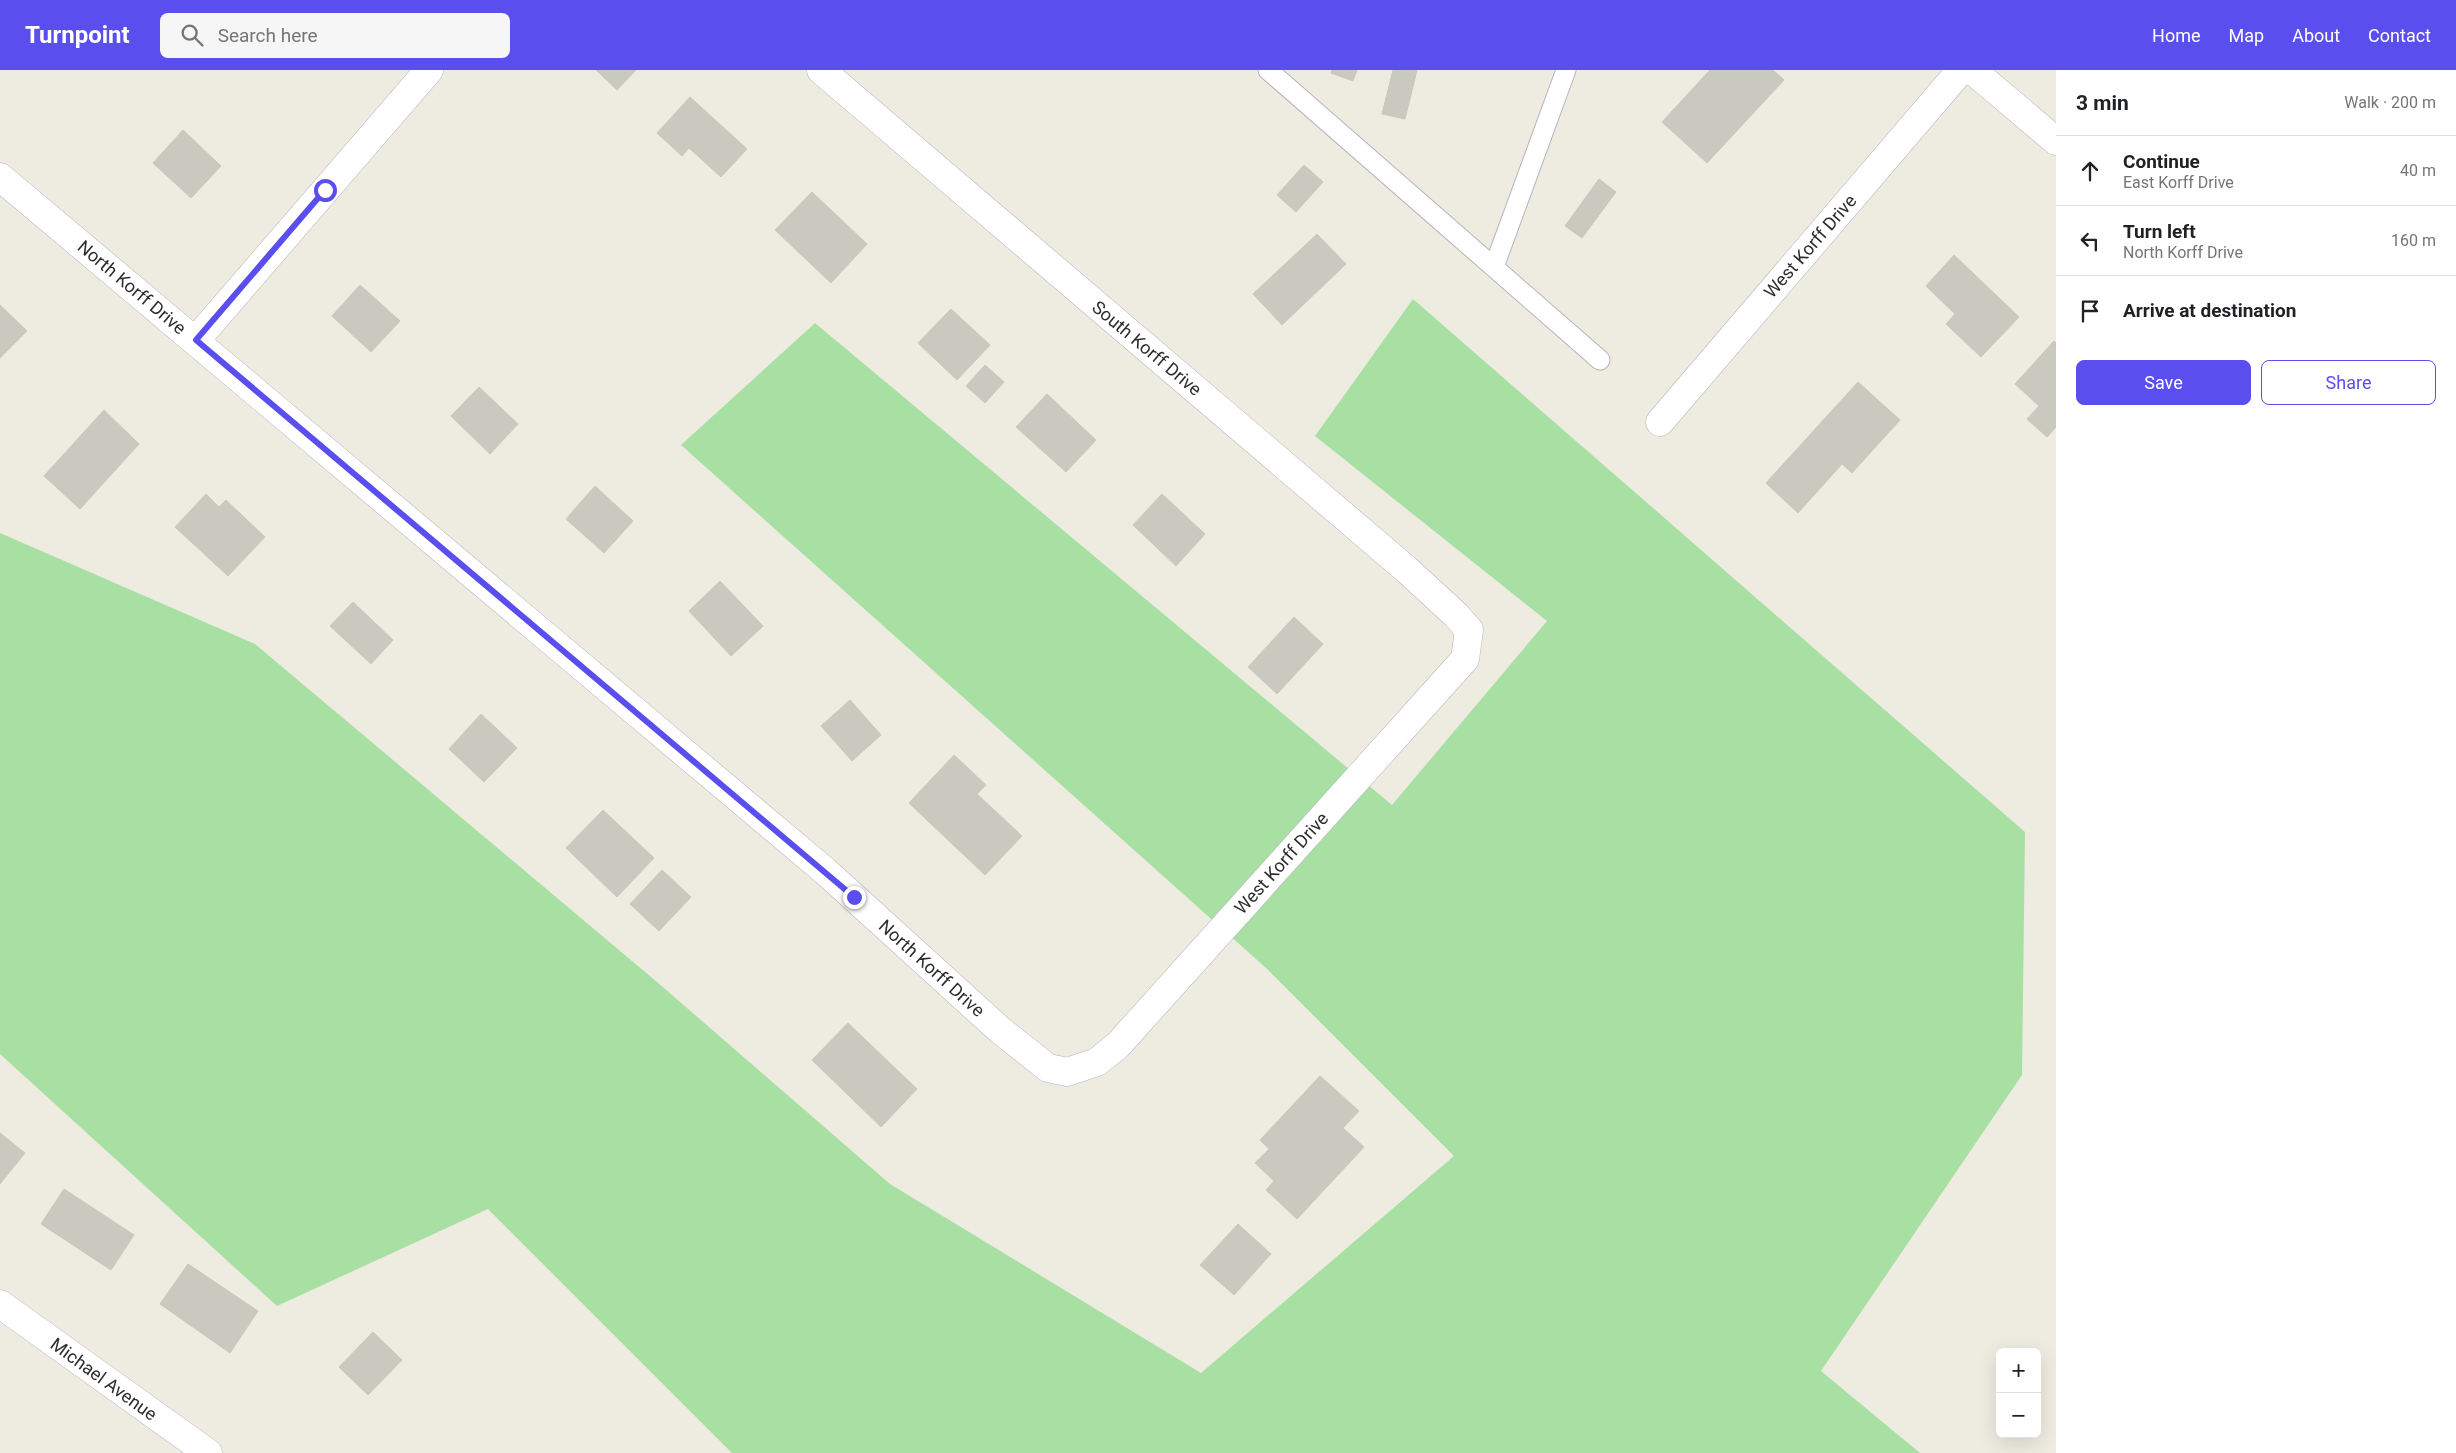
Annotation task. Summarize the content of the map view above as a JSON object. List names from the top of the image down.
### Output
{
  "streets": {
    "street": [
      "West Korff Drive",
      "North Korff Drive",
      "South Korff Drive",
      "Michael Avenue"
    ]
  },
  "crossings": [
    ["West Korff Drive", "North Korff Drive"],
    ["West Korff Drive", "South Korff Drive"]
  ],
  "page": {
    "header": "Turnpoint",
    "search": "Search here",
    "nav": [
      "Home",
      "Map",
      "About",
      "Contact"
    ],
    "heading": ["3 min", "Walk · 200 m"],
    "list": [
      ["Continue", "East Korff Drive", "40 m"],
      ["Turn left", "North Korff Drive", "160 m"],
      "Arrive at destination"
    ],
    "buttons": ["Save", "Share"],
    "map_buttons": ["+", "−"]
  }
}
